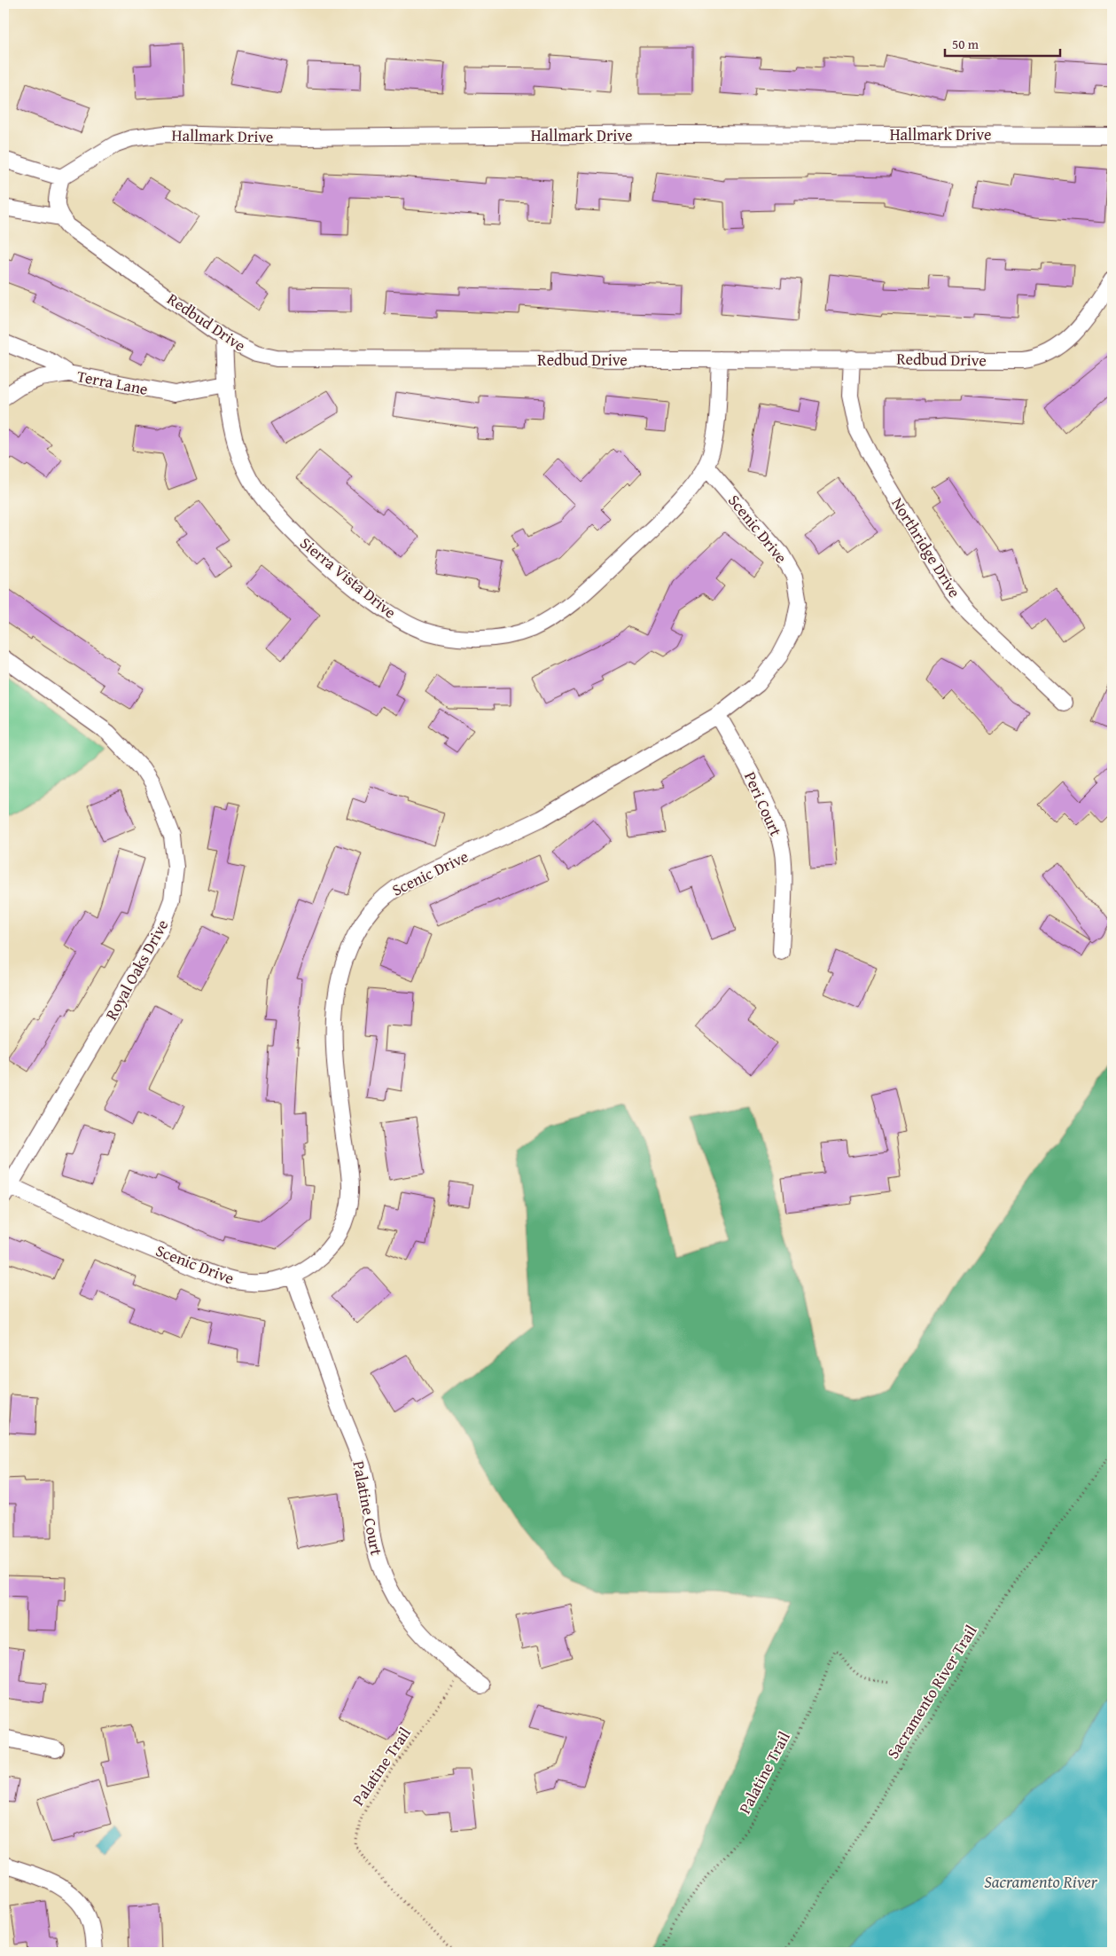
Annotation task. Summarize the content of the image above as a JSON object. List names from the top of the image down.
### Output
{
  "streets": {
    "street": [
      "Hallmark Drive",
      "Redbud Drive",
      "Terra Lane",
      "Scenic Drive",
      "Northridge Drive",
      "Sierra Vista Drive",
      "Peri Court",
      "Royal Oaks Drive",
      "Palatine Court"
    ],
    "path": ["Sacramento River Trail", "Palatine Trail"]
  },
  "crossings": [
    ["Redbud Drive", "Northridge Drive"],
    ["Redbud Drive", "Sierra Vista Drive"],
    ["Terra Lane", "Sierra Vista Drive"],
    ["Scenic Drive", "Sierra Vista Drive"],
    ["Scenic Drive", "Peri Court"],
    ["Scenic Drive", "Royal Oaks Drive"],
    ["Scenic Drive", "Palatine Court"],
    ["Palatine Court", "Palatine Trail"]
  ],
  "water": ["Sacramento River"],
  "scale_bar": "50 m"
}
